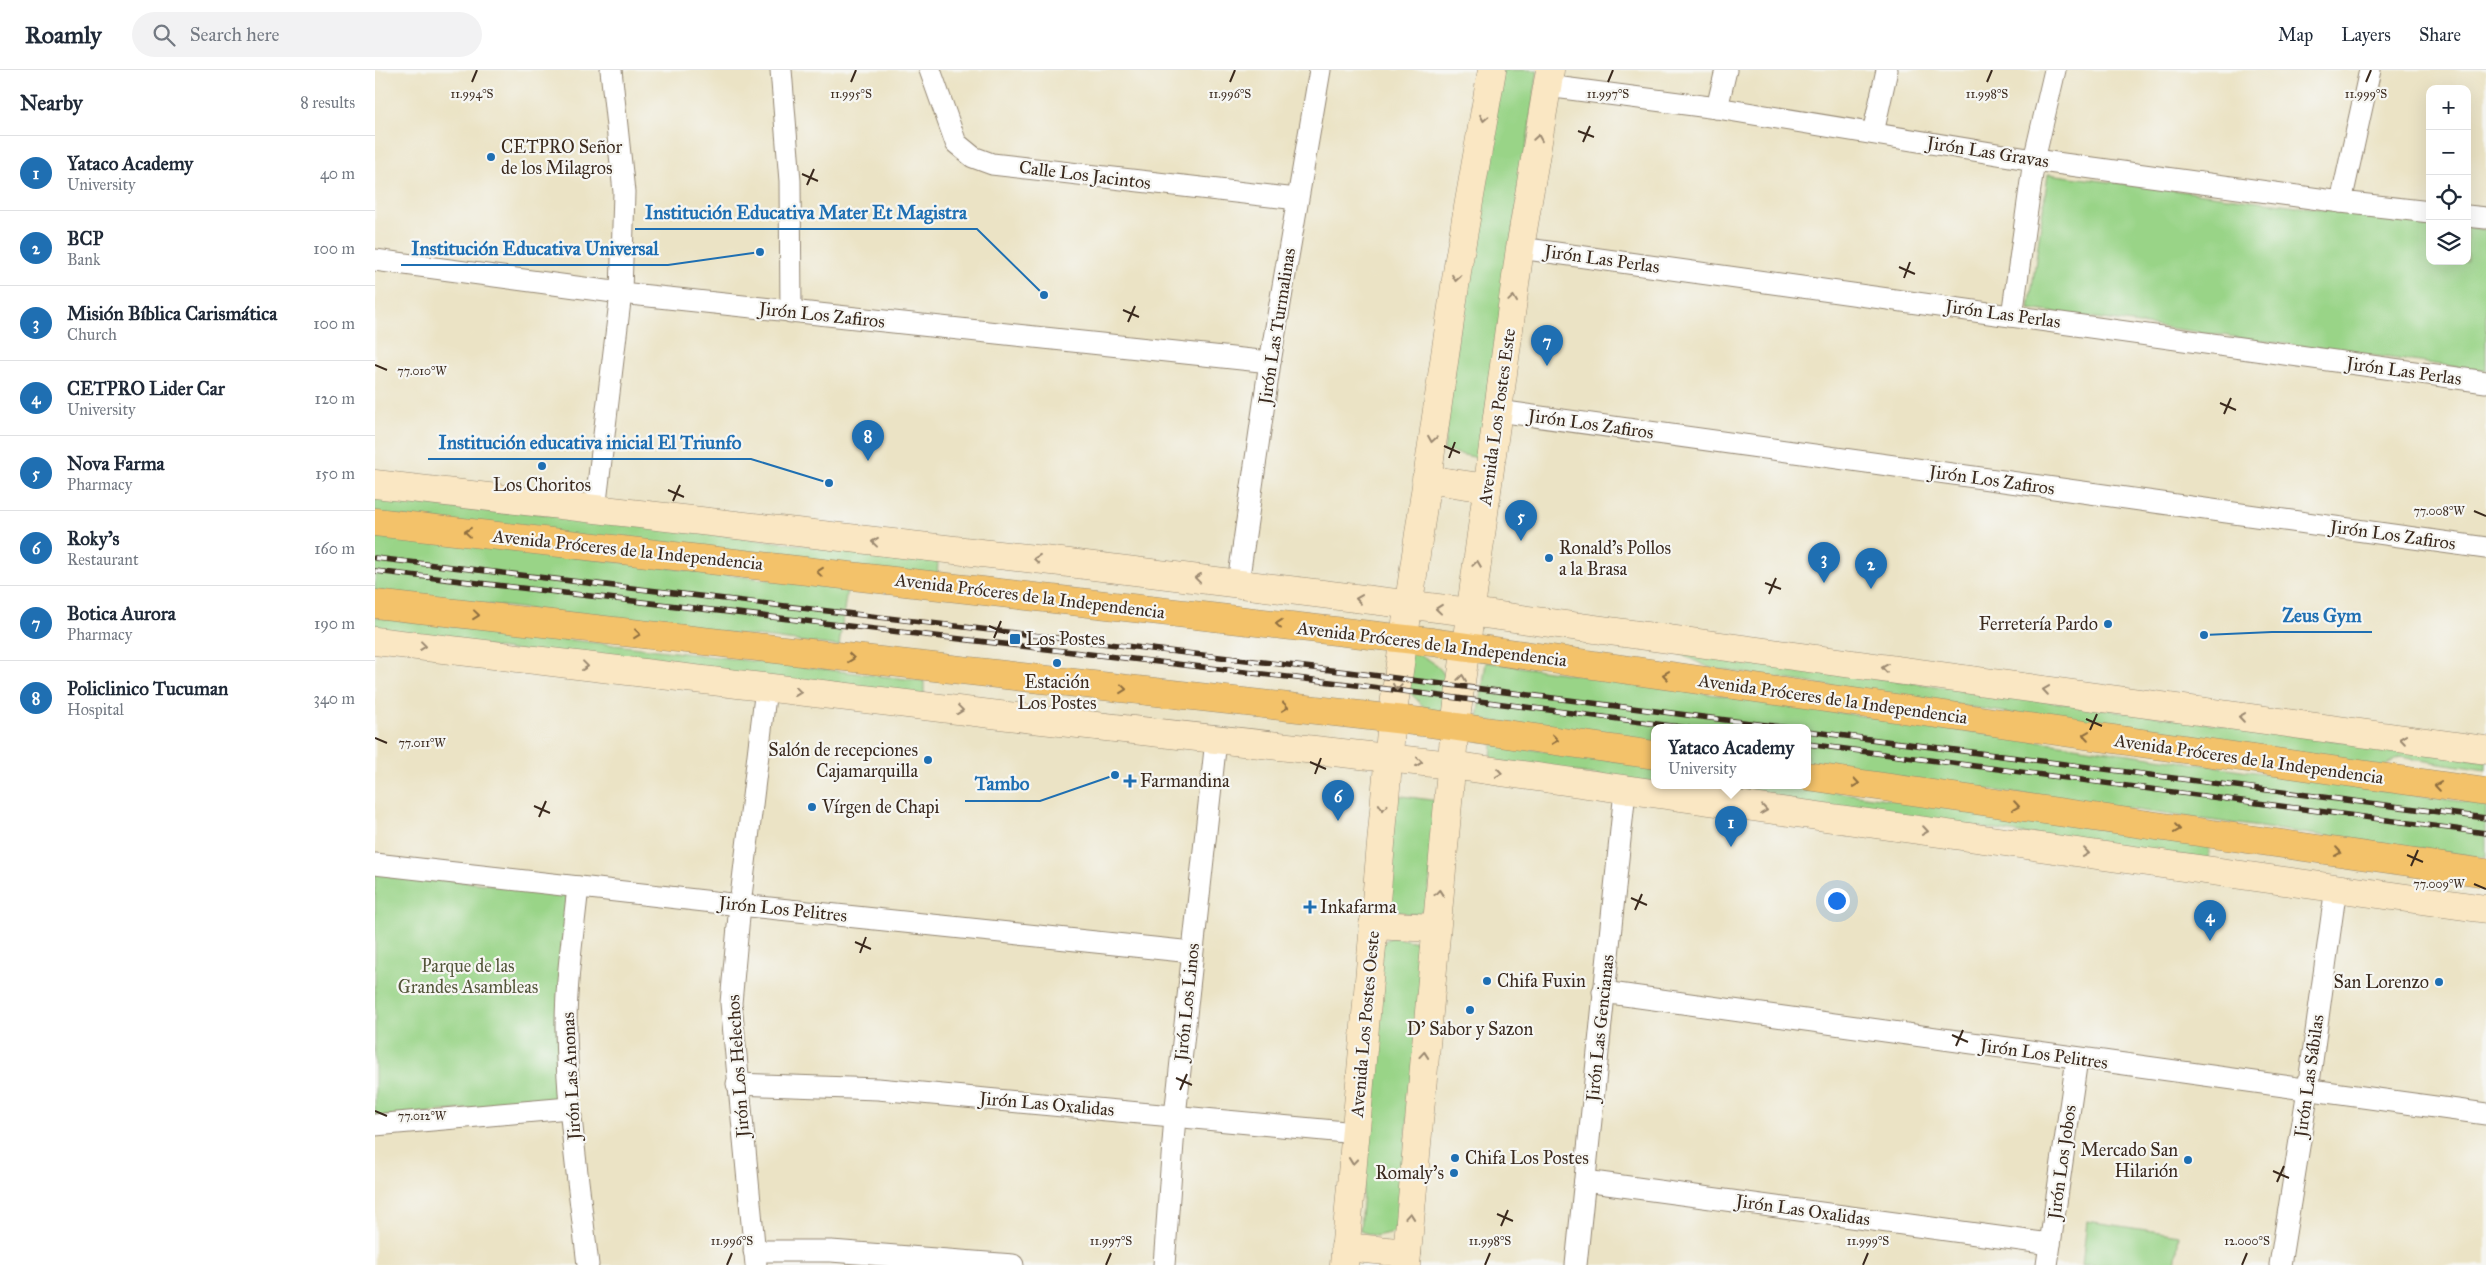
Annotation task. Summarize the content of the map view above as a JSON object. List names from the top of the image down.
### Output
{
  "streets": {
    "main road": ["Avenida Los Postes Este", "Avenida Próceres de la Independencia", "Avenida Los Postes Oeste"],
    "street": [
      "Jirón Las Gravas",
      "Calle Los Jacintos",
      "Jirón Las Perlas",
      "Jirón Los Zafiros",
      "Jirón Las Turmalinas",
      "Jirón Los Pelitres",
      "Jirón Los Linos",
      "Jirón Las Gencianas",
      "Jirón Los Helechos",
      "Jirón Las Anonas",
      "Jirón Las Sábilas",
      "Jirón Las Oxalidas",
      "Jirón Los Jobos"
    ]
  },
  "crossings": [
    ["Jirón Las Gravas", "Avenida Los Postes Este"],
    ["Calle Los Jacintos", "Jirón Las Turmalinas"],
    ["Jirón Las Perlas", "Avenida Los Postes Este"],
    ["Jirón Los Zafiros", "Jirón Las Turmalinas"],
    ["Jirón Los Zafiros", "Avenida Los Postes Este"],
    ["Jirón Las Turmalinas", "Avenida Próceres de la Independencia"],
    ["Avenida Los Postes Este", "Avenida Próceres de la Independencia"],
    ["Avenida Próceres de la Independencia", "Avenida Los Postes Oeste"],
    ["Jirón Los Pelitres", "Jirón Los Linos"],
    ["Jirón Los Pelitres", "Jirón Las Gencianas"],
    ["Jirón Los Pelitres", "Jirón Los Helechos"],
    ["Jirón Los Pelitres", "Jirón Las Anonas"],
    ["Jirón Los Pelitres", "Jirón Las Sábilas"],
    ["Jirón Los Pelitres", "Jirón Los Jobos"],
    ["Jirón Los Linos", "Jirón Las Oxalidas"],
    ["Avenida Los Postes Oeste", "Jirón Las Oxalidas"],
    ["Jirón Las Gencianas", "Jirón Las Oxalidas"],
    ["Jirón Los Helechos", "Jirón Las Oxalidas"],
    ["Jirón Las Oxalidas", "Jirón Los Jobos"]
  ],
  "parks": ["Parque de las Grandes Asambleas"],
  "places": {
    "other": [
      "CETPRO Señor de los Milagros",
      "Institución Educativa Universal",
      "Institución Educativa Mater Et Magistra",
      "Los Choritos",
      "Institución educativa inicial El Triunfo",
      "Ronald's Pollos a la Brasa",
      "Ferretería Pardo",
      "Zeus Gym",
      "Estación Los Postes",
      "Salón de recepciones Cajamarquilla",
      "Tambo",
      "Vírgen de Chapi",
      "Chifa Fuxin",
      "San Lorenzo",
      "D' Sabor y Sazon",
      "Chifa Los Postes",
      "Mercado San Hilarión",
      "Romaly's"
    ],
    "transit": ["Los Postes"],
    "health": ["Farmandina", "Inkafarma"]
  },
  "page": {
    "header": "Roamly",
    "search": "Search here",
    "nav": ["Map", "Layers", "Share"],
    "heading": ["Nearby", "8 results"],
    "map_buttons": ["+", "−"],
    "list": [
      {
        "mark": "1",
        "name": "Yataco Academy",
        "note": "University",
        "value": "40 m"
      },
      {
        "mark": "2",
        "name": "BCP",
        "note": "Bank",
        "value": "100 m"
      },
      {
        "mark": "3",
        "name": "Misión Bíblica Carismática",
        "note": "Church",
        "value": "100 m"
      },
      {
        "mark": "4",
        "name": "CETPRO Lider Car",
        "note": "University",
        "value": "120 m"
      },
      {
        "mark": "5",
        "name": "Nova Farma",
        "note": "Pharmacy",
        "value": "150 m"
      },
      {
        "mark": "6",
        "name": "Roky's",
        "note": "Restaurant",
        "value": "160 m"
      },
      {
        "mark": "7",
        "name": "Botica Aurora",
        "note": "Pharmacy",
        "value": "190 m"
      },
      {
        "mark": "8",
        "name": "Policlinico Tucuman",
        "note": "Hospital",
        "value": "340 m"
      }
    ],
    "pins": [
      "7",
      "8",
      "5",
      "3",
      "2",
      "6",
      "1",
      "4"
    ],
    "popup": ["Yataco Academy", "University"]
  },
  "coordinates": [
    "11.994°S",
    "11.996°S",
    "11.997°S",
    "11.998°S",
    "11.999°S",
    "11.995°S",
    "77.010°W",
    "77.008°W",
    "77.011°W",
    "77.009°W",
    "77.012°W",
    "12.000°S"
  ]
}
